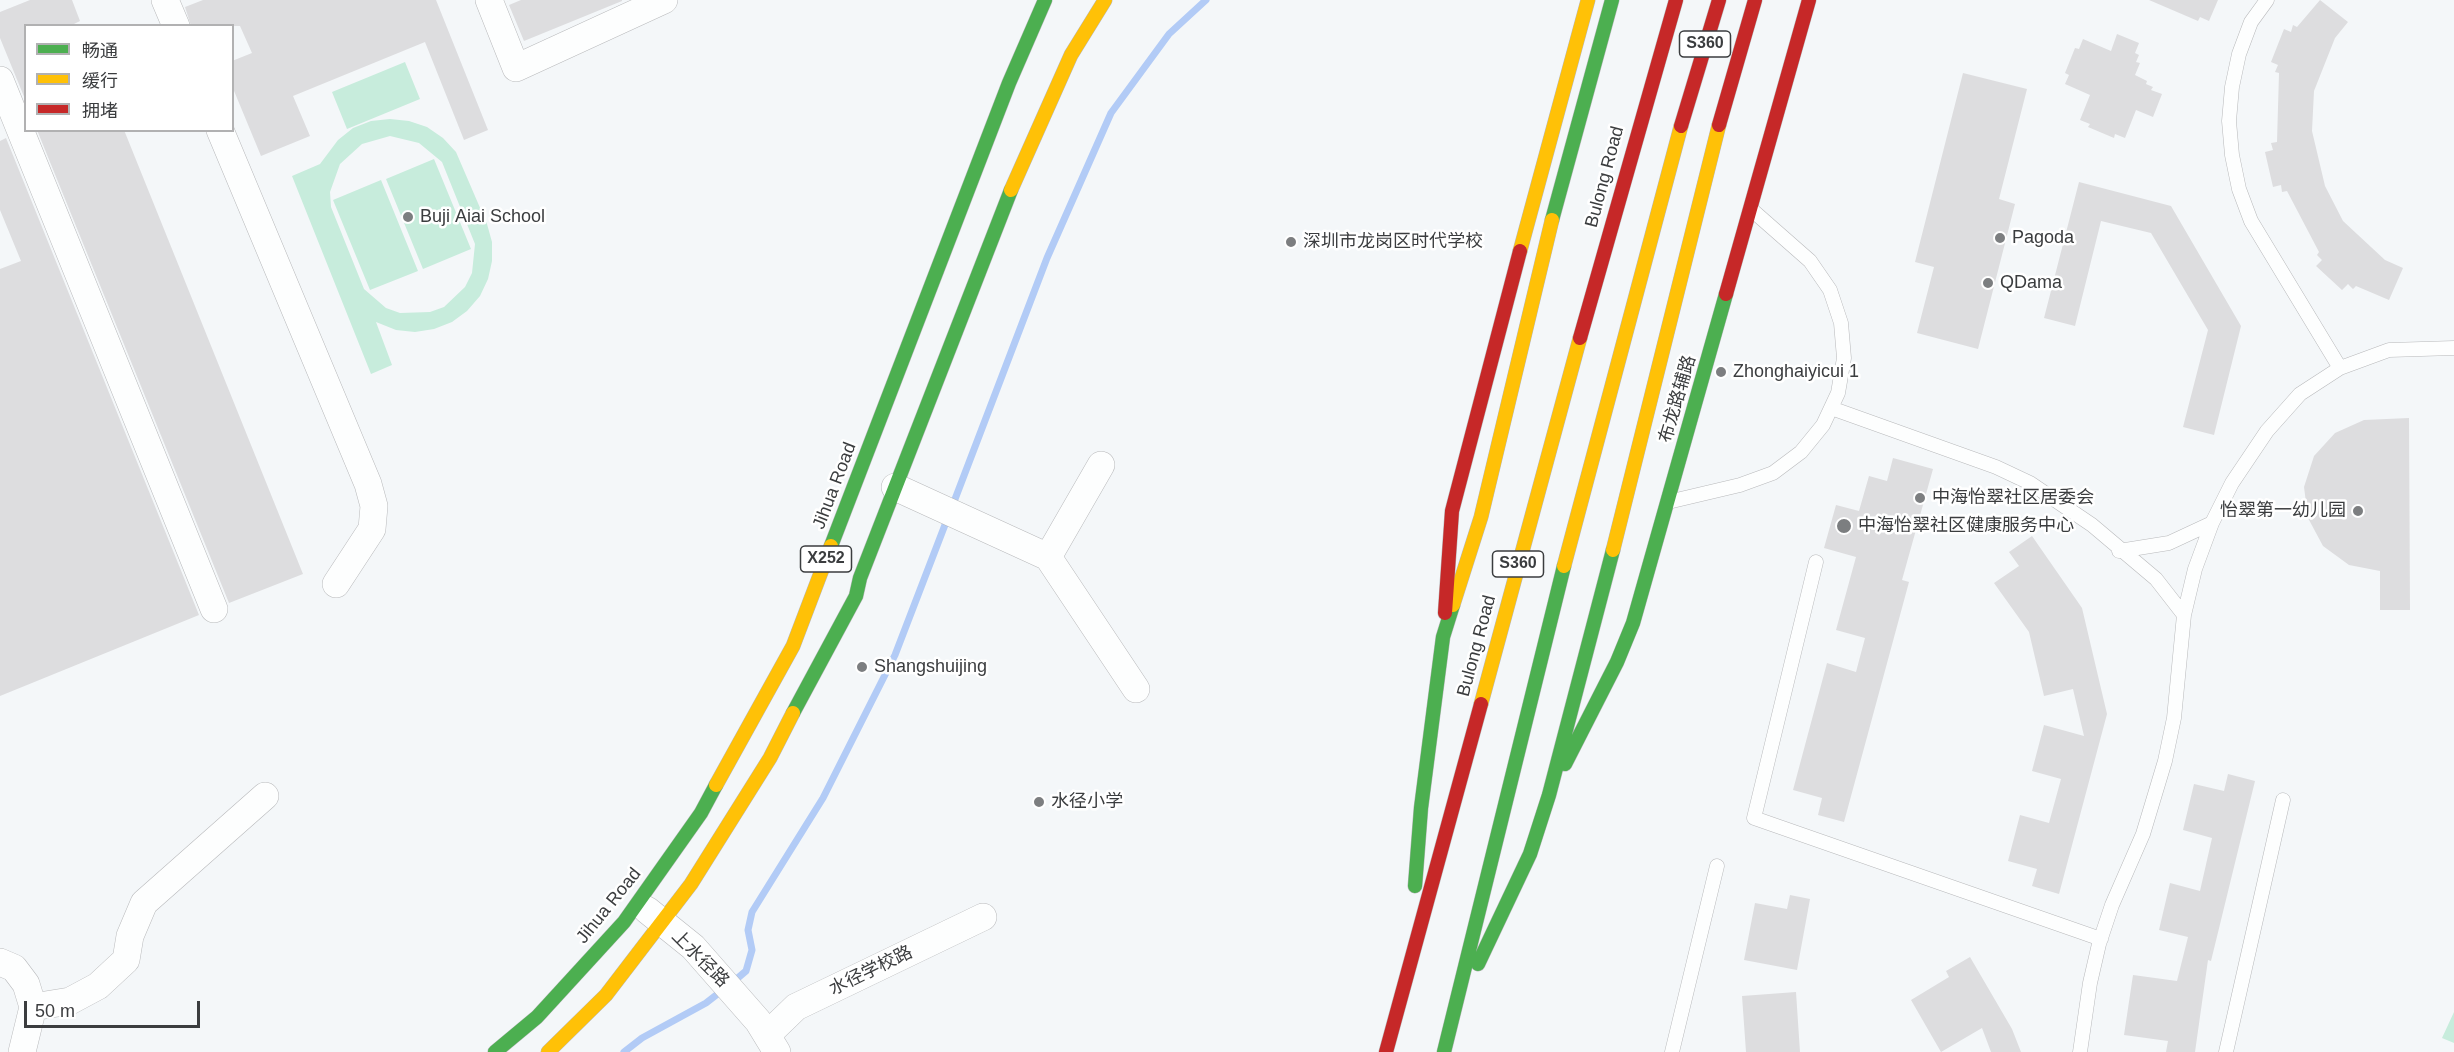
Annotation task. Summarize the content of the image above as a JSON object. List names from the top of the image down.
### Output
{
  "streets": {
    "main road": [
      "S360",
      "Bulong Road",
      "布龙路辅路",
      "Jihua Road",
      "X252"
    ],
    "street": ["上水径路", "水径学校路"]
  },
  "crossings": [
    ["Jihua Road", "上水径路"],
    ["X252", "上水径路"],
    ["上水径路", "水径学校路"]
  ],
  "places": [
    "Buji Aiai School",
    "Pagoda",
    "深圳市龙岗区时代学校",
    "QDama",
    "Zhonghaiyicui 1",
    "中海怡翠社区居委会",
    "怡翠第一幼儿园",
    "中海怡翠社区健康服务中心",
    "Shangshuijing",
    "水径小学"
  ],
  "legend": ["畅通", "缓行", "拥堵"],
  "scale_bar": "50 m"
}
